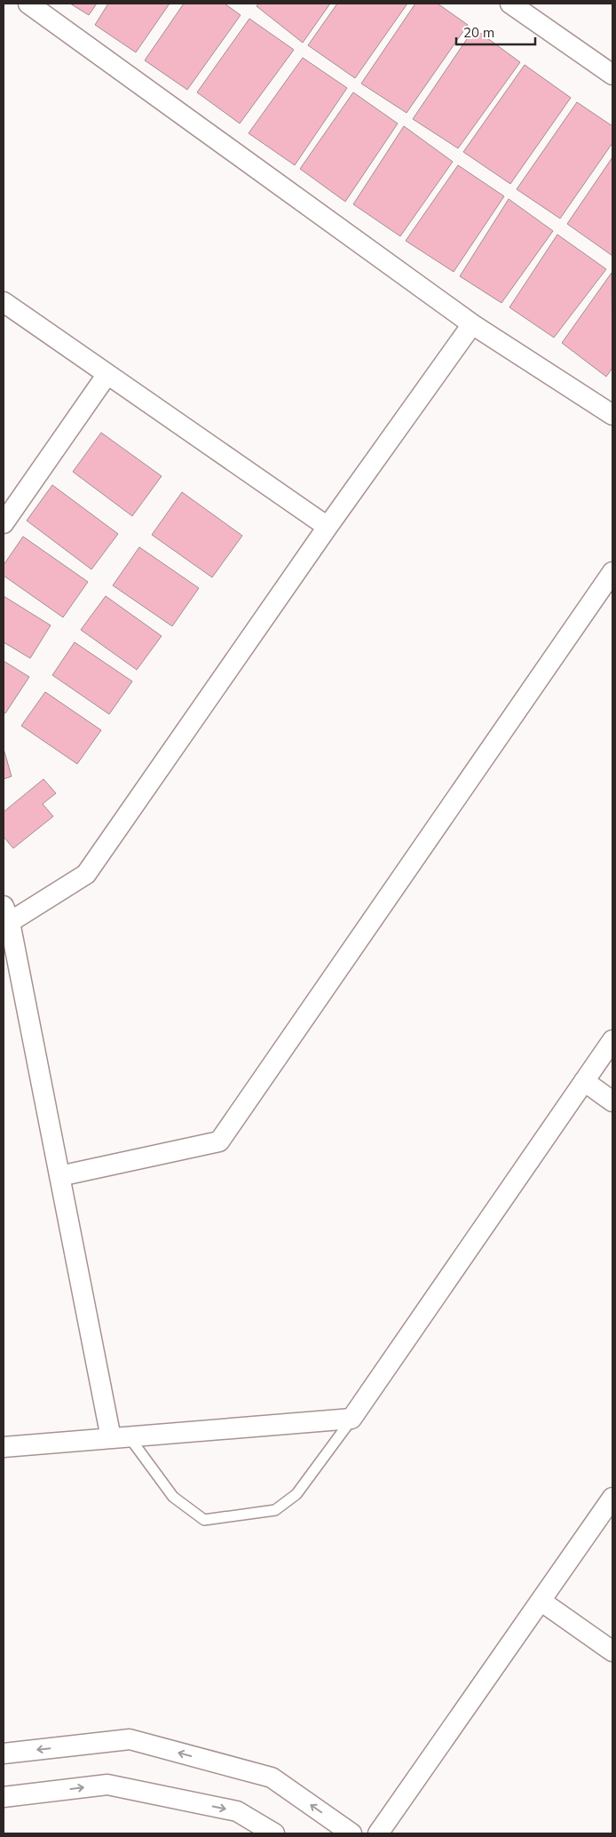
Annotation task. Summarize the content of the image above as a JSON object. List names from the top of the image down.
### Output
{
  "scale_bar": "20 m"
}
